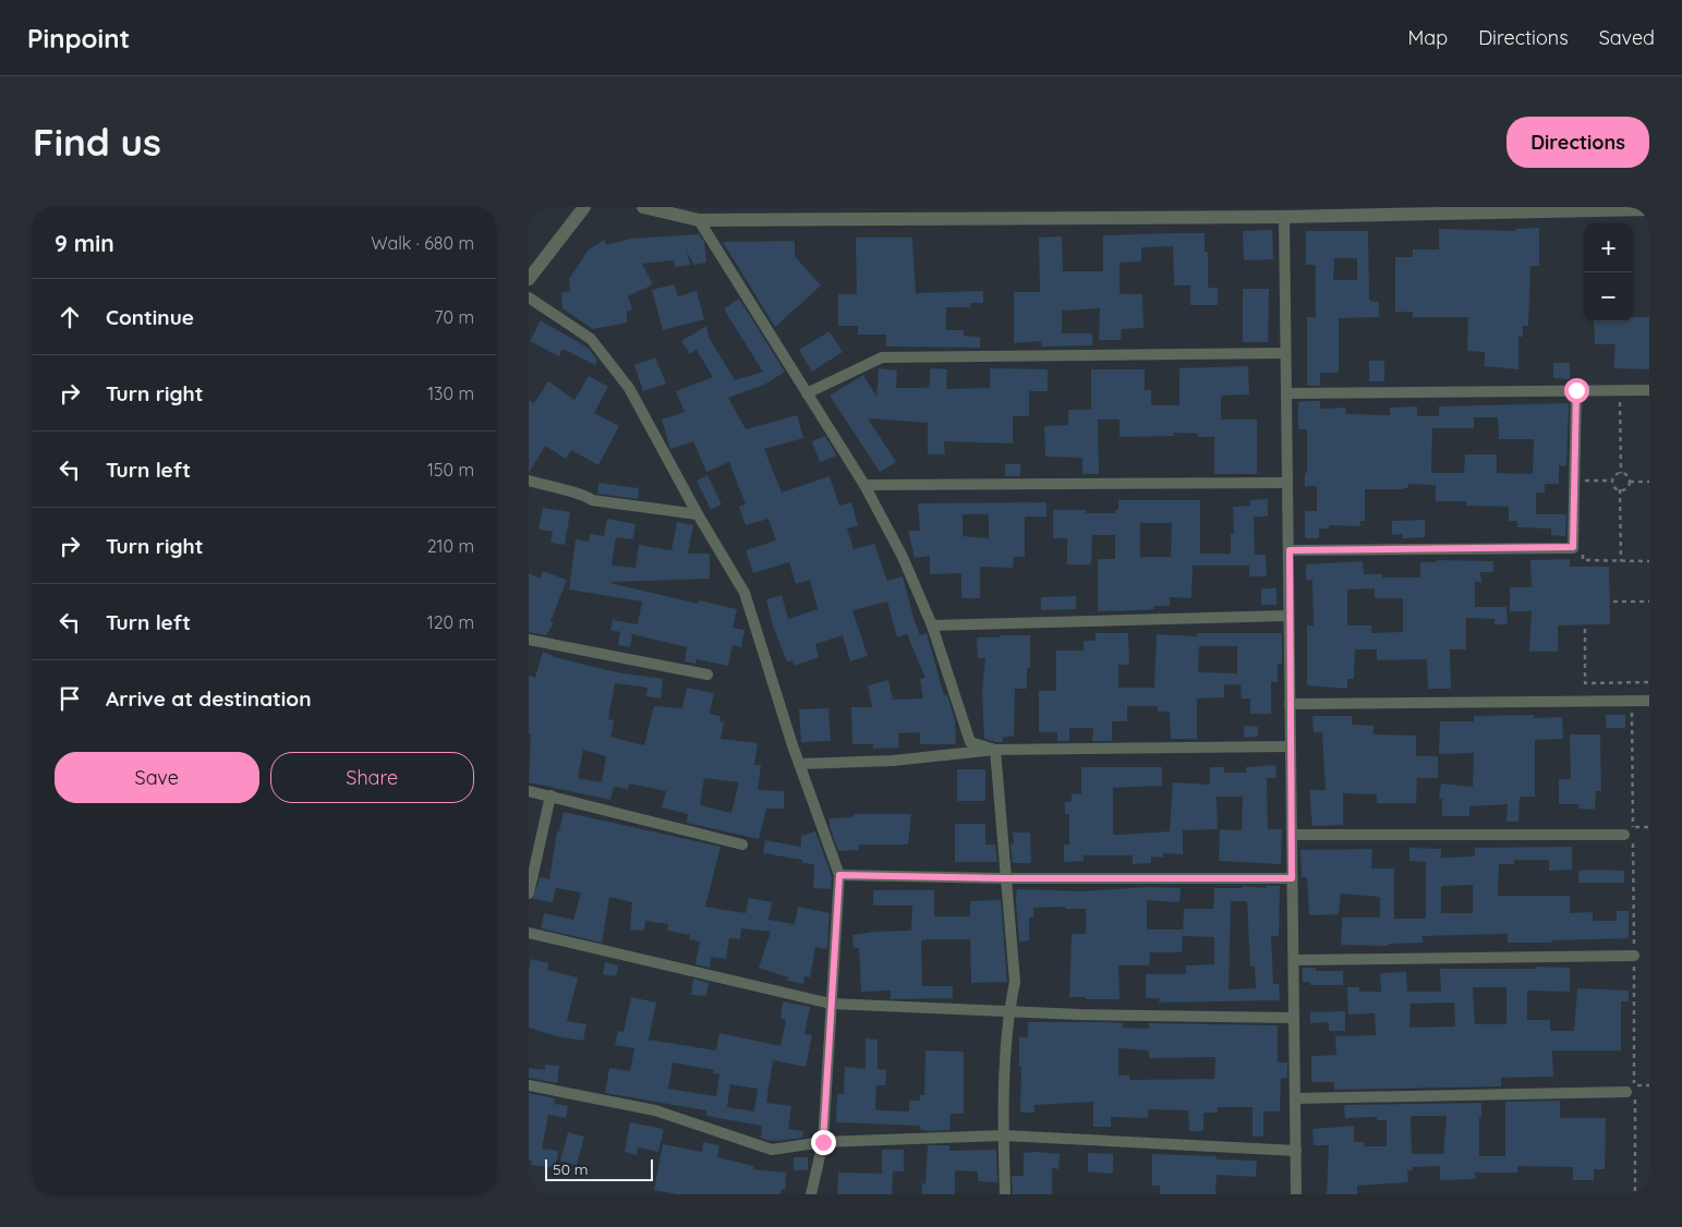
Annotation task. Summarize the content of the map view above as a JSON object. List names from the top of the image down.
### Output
{
  "scale_bar": "50 m",
  "page": {
    "header": "Pinpoint",
    "nav": ["Map", "Directions", "Saved"],
    "buttons": [
      "Directions",
      ["Save", "Share"]
    ],
    "title": "Find us",
    "heading": ["9 min", "Walk · 680 m"],
    "map_buttons": ["+", "−"],
    "list": [
      ["Continue", "70 m"],
      ["Turn right", "130 m"],
      ["Turn left", "150 m"],
      ["Turn right", "210 m"],
      ["Turn left", "120 m"],
      "Arrive at destination"
    ],
    "scale": "50 m"
  }
}
